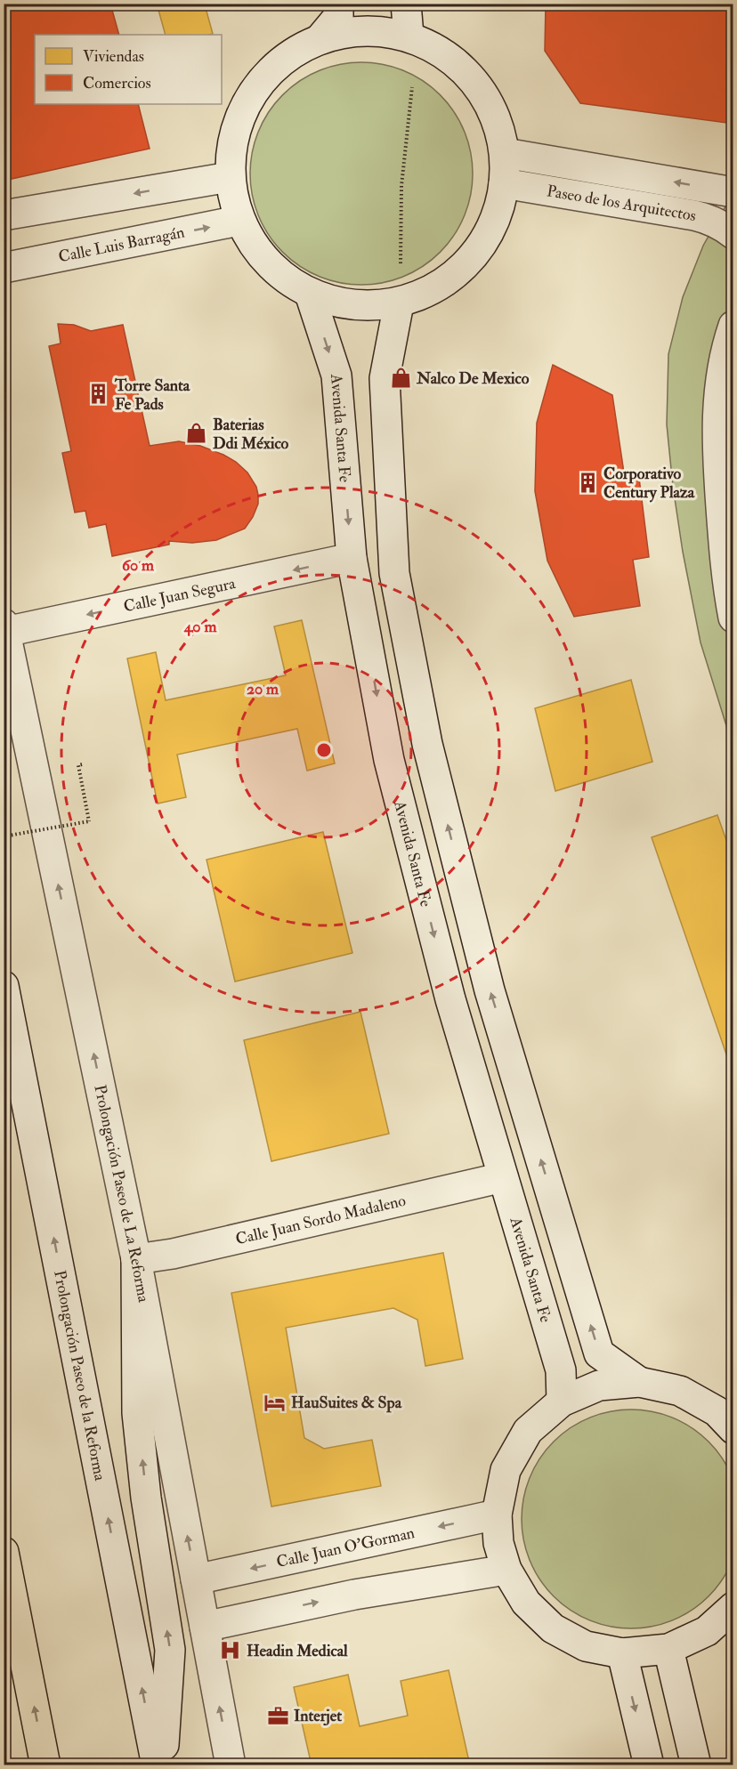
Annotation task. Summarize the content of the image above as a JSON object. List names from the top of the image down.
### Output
{
  "streets": {
    "street": [
      "Paseo de los Arquitectos",
      "Calle Luis Barragán",
      "Avenida Santa Fe",
      "Calle Juan Segura",
      "Prolongación Paseo de La Reforma",
      "Calle Juan Sordo Madaleno",
      "Prolongación Paseo de la Reforma",
      "Calle Juan O'Gorman"
    ]
  },
  "crossings": [
    ["Avenida Santa Fe", "Calle Juan Segura"],
    ["Avenida Santa Fe", "Calle Juan Sordo Madaleno"],
    ["Calle Juan Segura", "Prolongación Paseo de La Reforma"],
    ["Prolongación Paseo de La Reforma", "Calle Juan Sordo Madaleno"],
    ["Prolongación Paseo de La Reforma", "Calle Juan O'Gorman"]
  ],
  "one_way": ["Calle Juan Segura"],
  "places": {
    "shop": ["Nalco De Mexico", "Baterias Ddi México"],
    "building": ["Torre Santa Fe Pads", "Corporativo Century Plaza"],
    "hotel": ["HauSuites & Spa"],
    "hospital": ["Headin Medical"],
    "office": ["Interjet"]
  },
  "legend": ["Viviendas", "Comercios"],
  "rings": ["60 m", "40 m", "20 m"]
}
